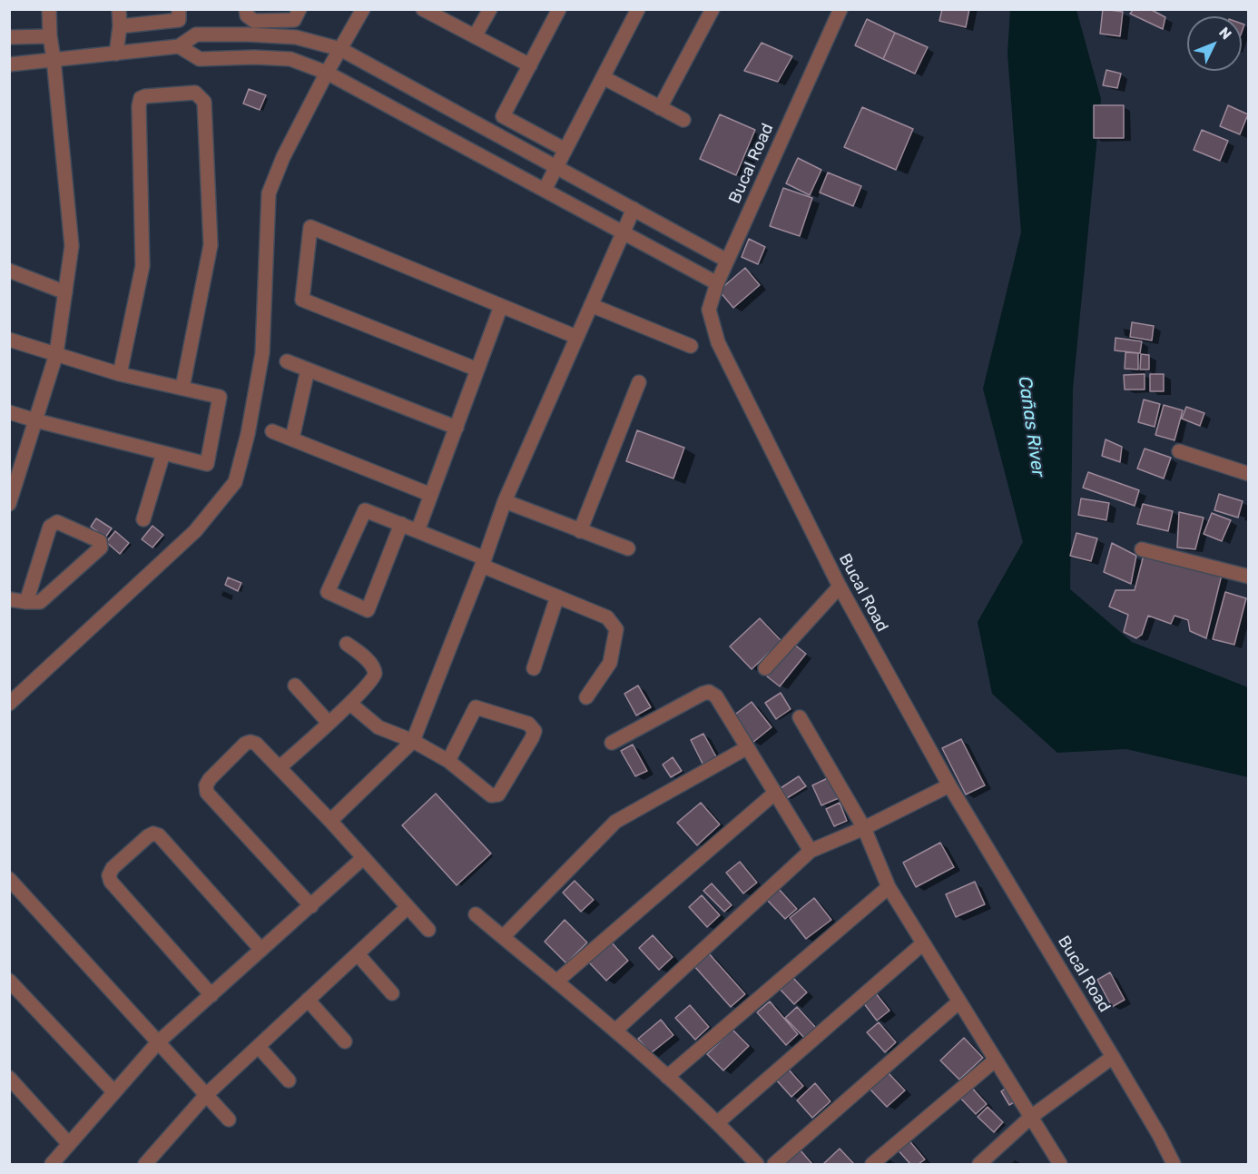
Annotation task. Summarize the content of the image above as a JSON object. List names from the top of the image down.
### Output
{
  "streets": {
    "street": ["Bucal Road"]
  },
  "water": ["Cañas River"],
  "north": "top right"
}
